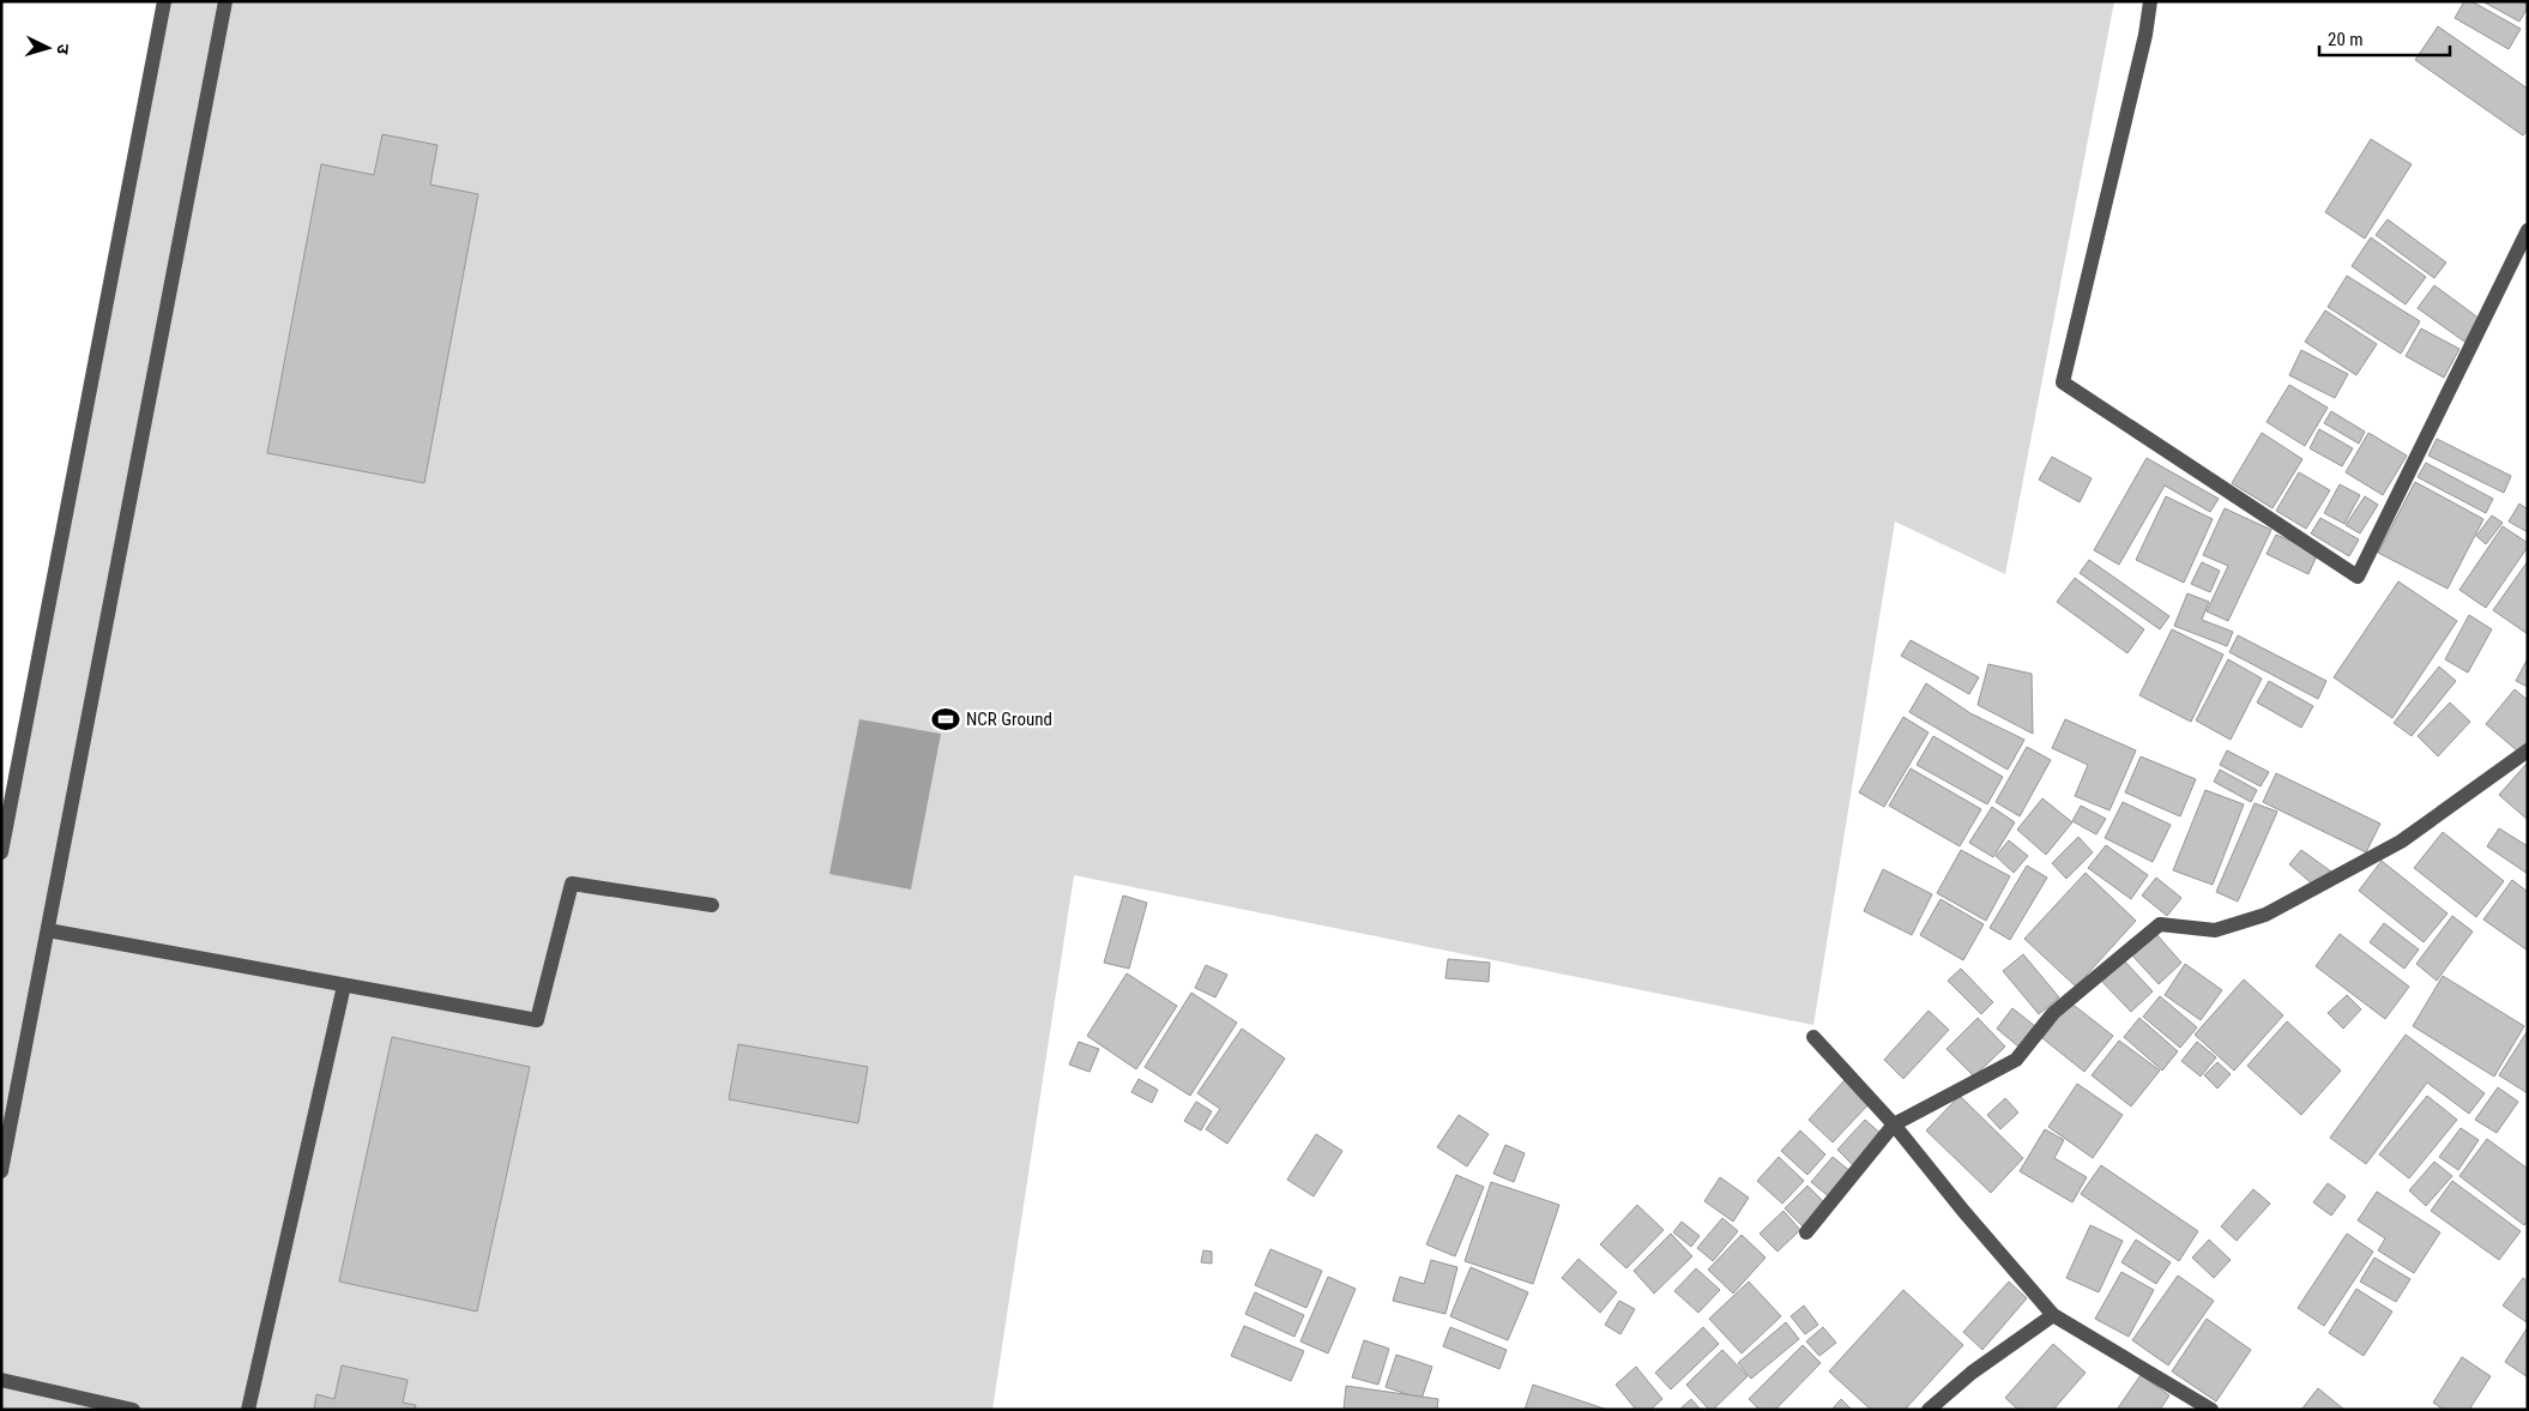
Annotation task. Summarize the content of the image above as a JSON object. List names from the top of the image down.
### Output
{
  "places": {
    "sports": ["NCR Ground"]
  },
  "scale_bar": "20 m",
  "north": "right"
}
